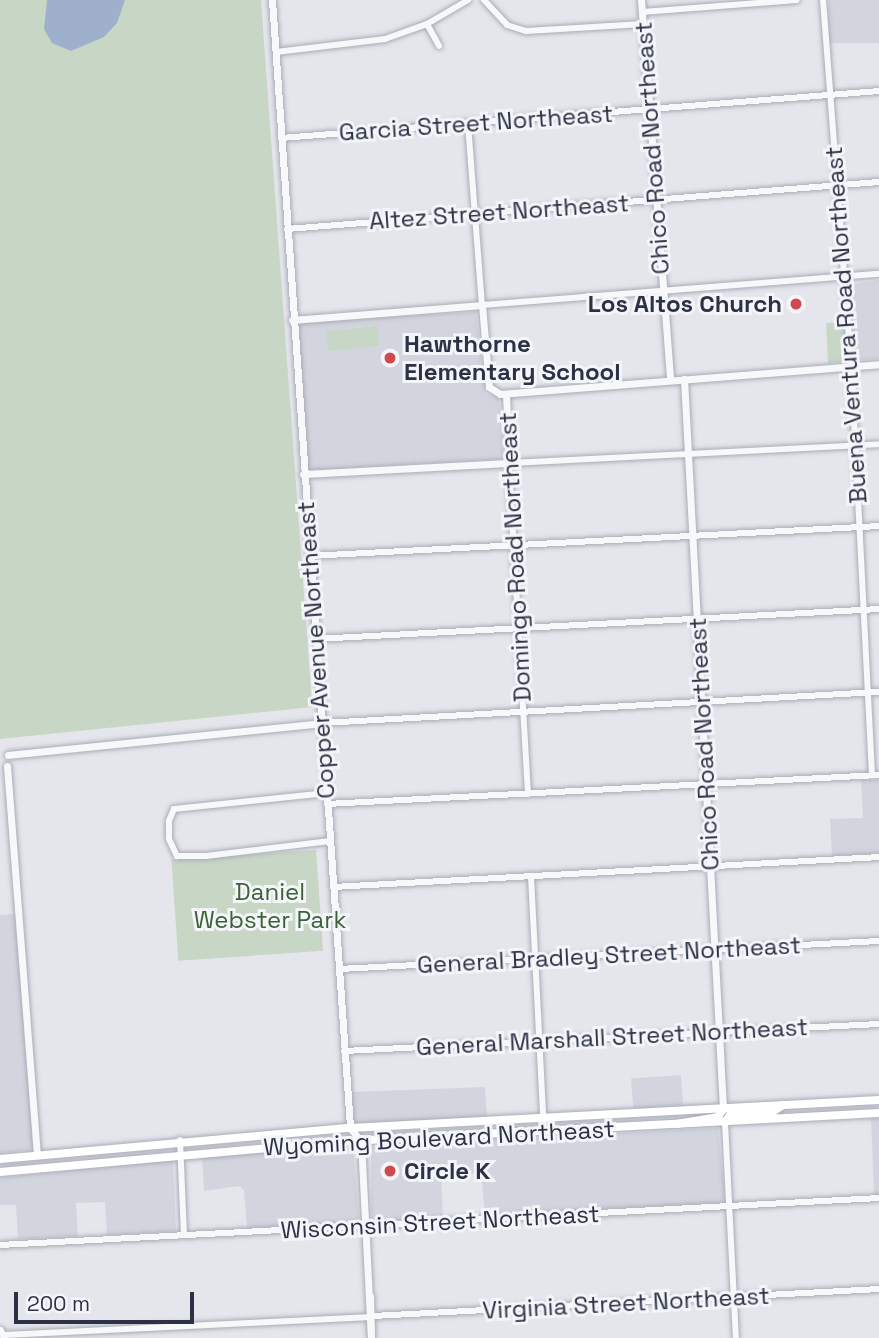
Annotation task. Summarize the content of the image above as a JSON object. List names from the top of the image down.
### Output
{
  "streets": {
    "main road": ["Wyoming Boulevard Northeast"],
    "street": [
      "Garcia Street Northeast",
      "Chico Road Northeast",
      "Altez Street Northeast",
      "Buena Ventura Road Northeast",
      "Domingo Road Northeast",
      "Copper Avenue Northeast",
      "General Bradley Street Northeast",
      "General Marshall Street Northeast",
      "Wisconsin Street Northeast",
      "Virginia Street Northeast"
    ]
  },
  "crossings": [
    ["Garcia Street Northeast", "Chico Road Northeast"],
    ["Garcia Street Northeast", "Buena Ventura Road Northeast"],
    ["Garcia Street Northeast", "Domingo Road Northeast"],
    ["Garcia Street Northeast", "Copper Avenue Northeast"],
    ["Chico Road Northeast", "Altez Street Northeast"],
    ["Chico Road Northeast", "General Bradley Street Northeast"],
    ["Chico Road Northeast", "General Marshall Street Northeast"],
    ["Chico Road Northeast", "Wyoming Boulevard Northeast"],
    ["Altez Street Northeast", "Buena Ventura Road Northeast"],
    ["Altez Street Northeast", "Domingo Road Northeast"],
    ["Altez Street Northeast", "Copper Avenue Northeast"],
    ["Copper Avenue Northeast", "General Bradley Street Northeast"],
    ["Copper Avenue Northeast", "General Marshall Street Northeast"],
    ["Copper Avenue Northeast", "Wyoming Boulevard Northeast"]
  ],
  "parks": ["Daniel Webster Park"],
  "places": ["Los Altos Church", "Hawthorne Elementary School", "Circle K"],
  "scale_bar": "200 m"
}
